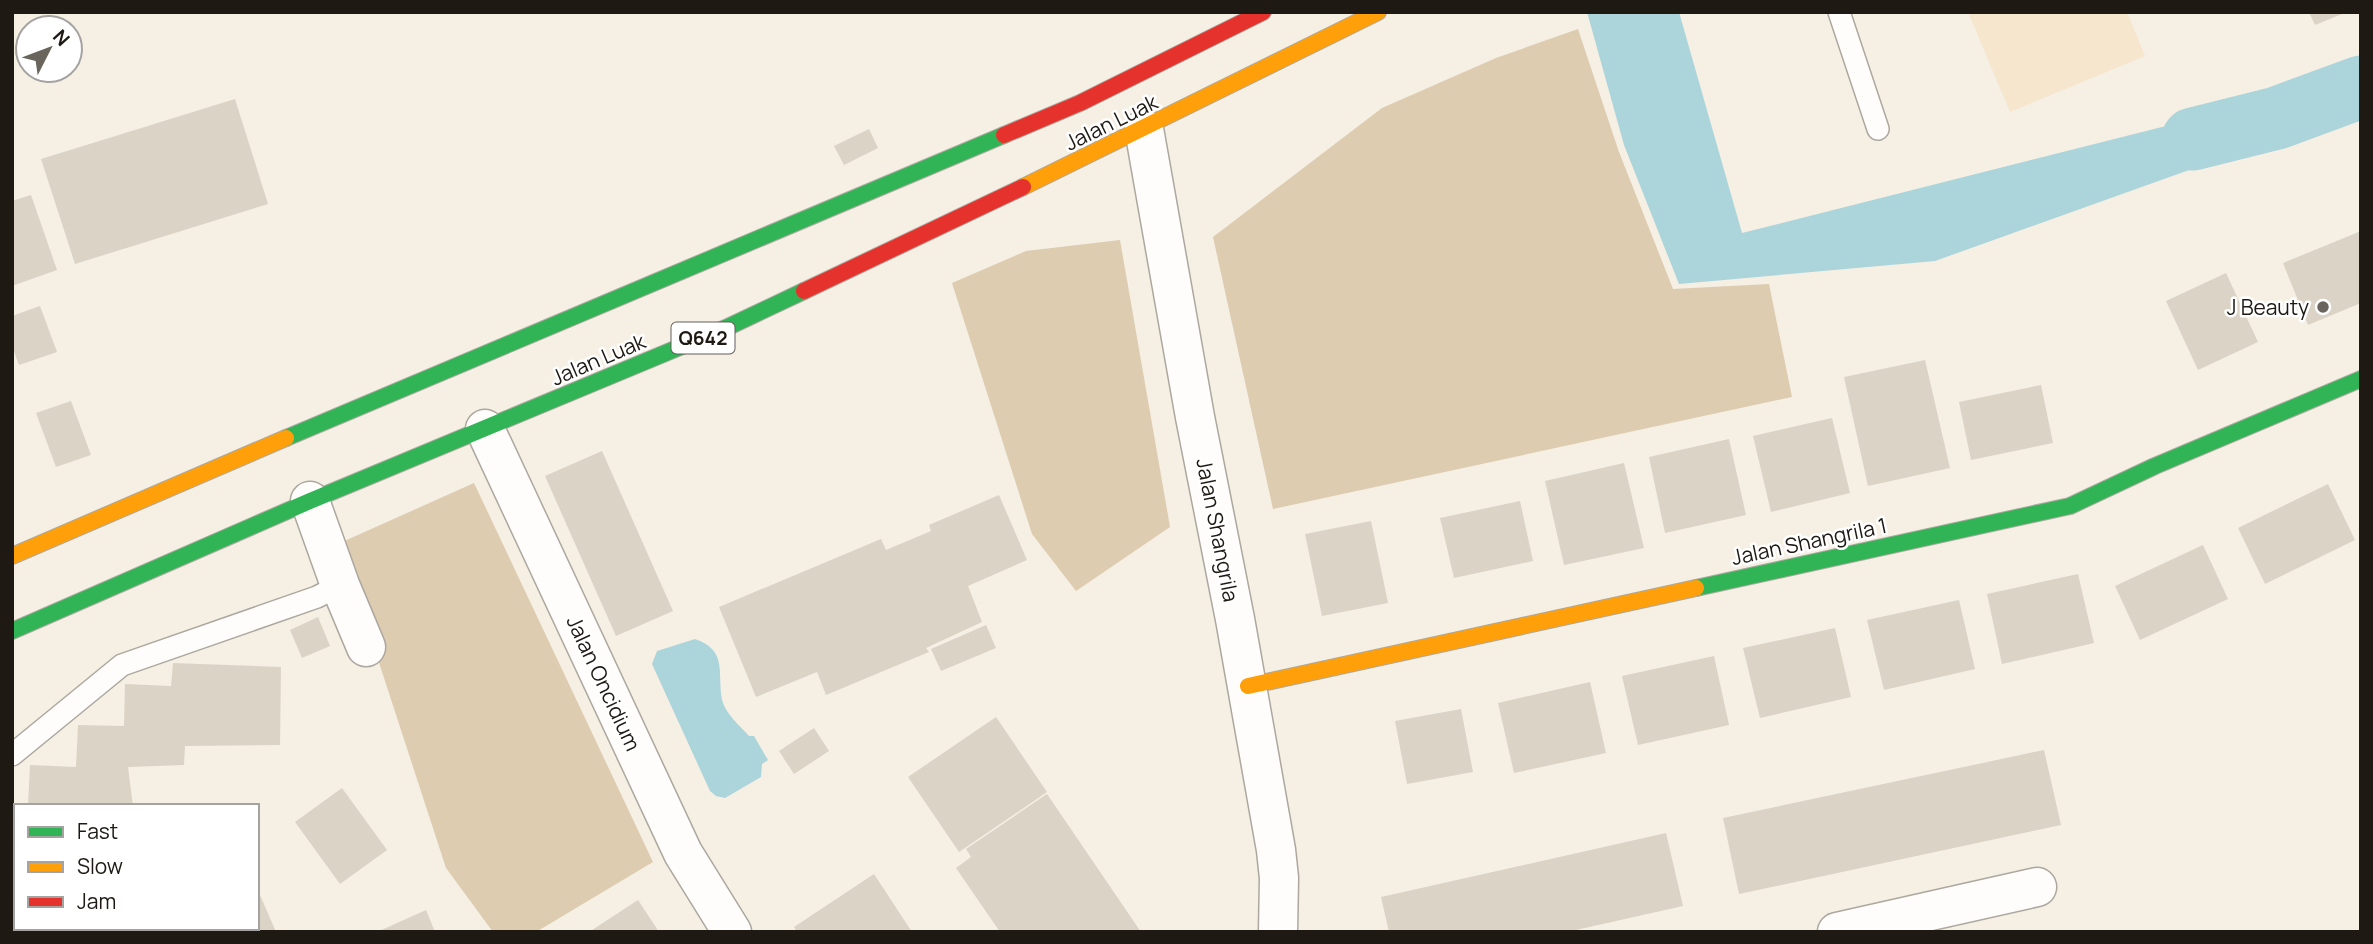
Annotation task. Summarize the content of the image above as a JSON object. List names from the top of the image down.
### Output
{
  "streets": {
    "main road": ["Jalan Luak", "Q642", "Jalan Shangrila 1"],
    "street": ["Jalan Shangrila", "Jalan Oncidium"]
  },
  "crossings": [
    ["Jalan Luak", "Jalan Shangrila"],
    ["Jalan Luak", "Jalan Oncidium"],
    ["Jalan Shangrila", "Jalan Shangrila 1"]
  ],
  "places": ["J Beauty"],
  "legend": ["Fast", "Slow", "Jam"],
  "north": "top right"
}
